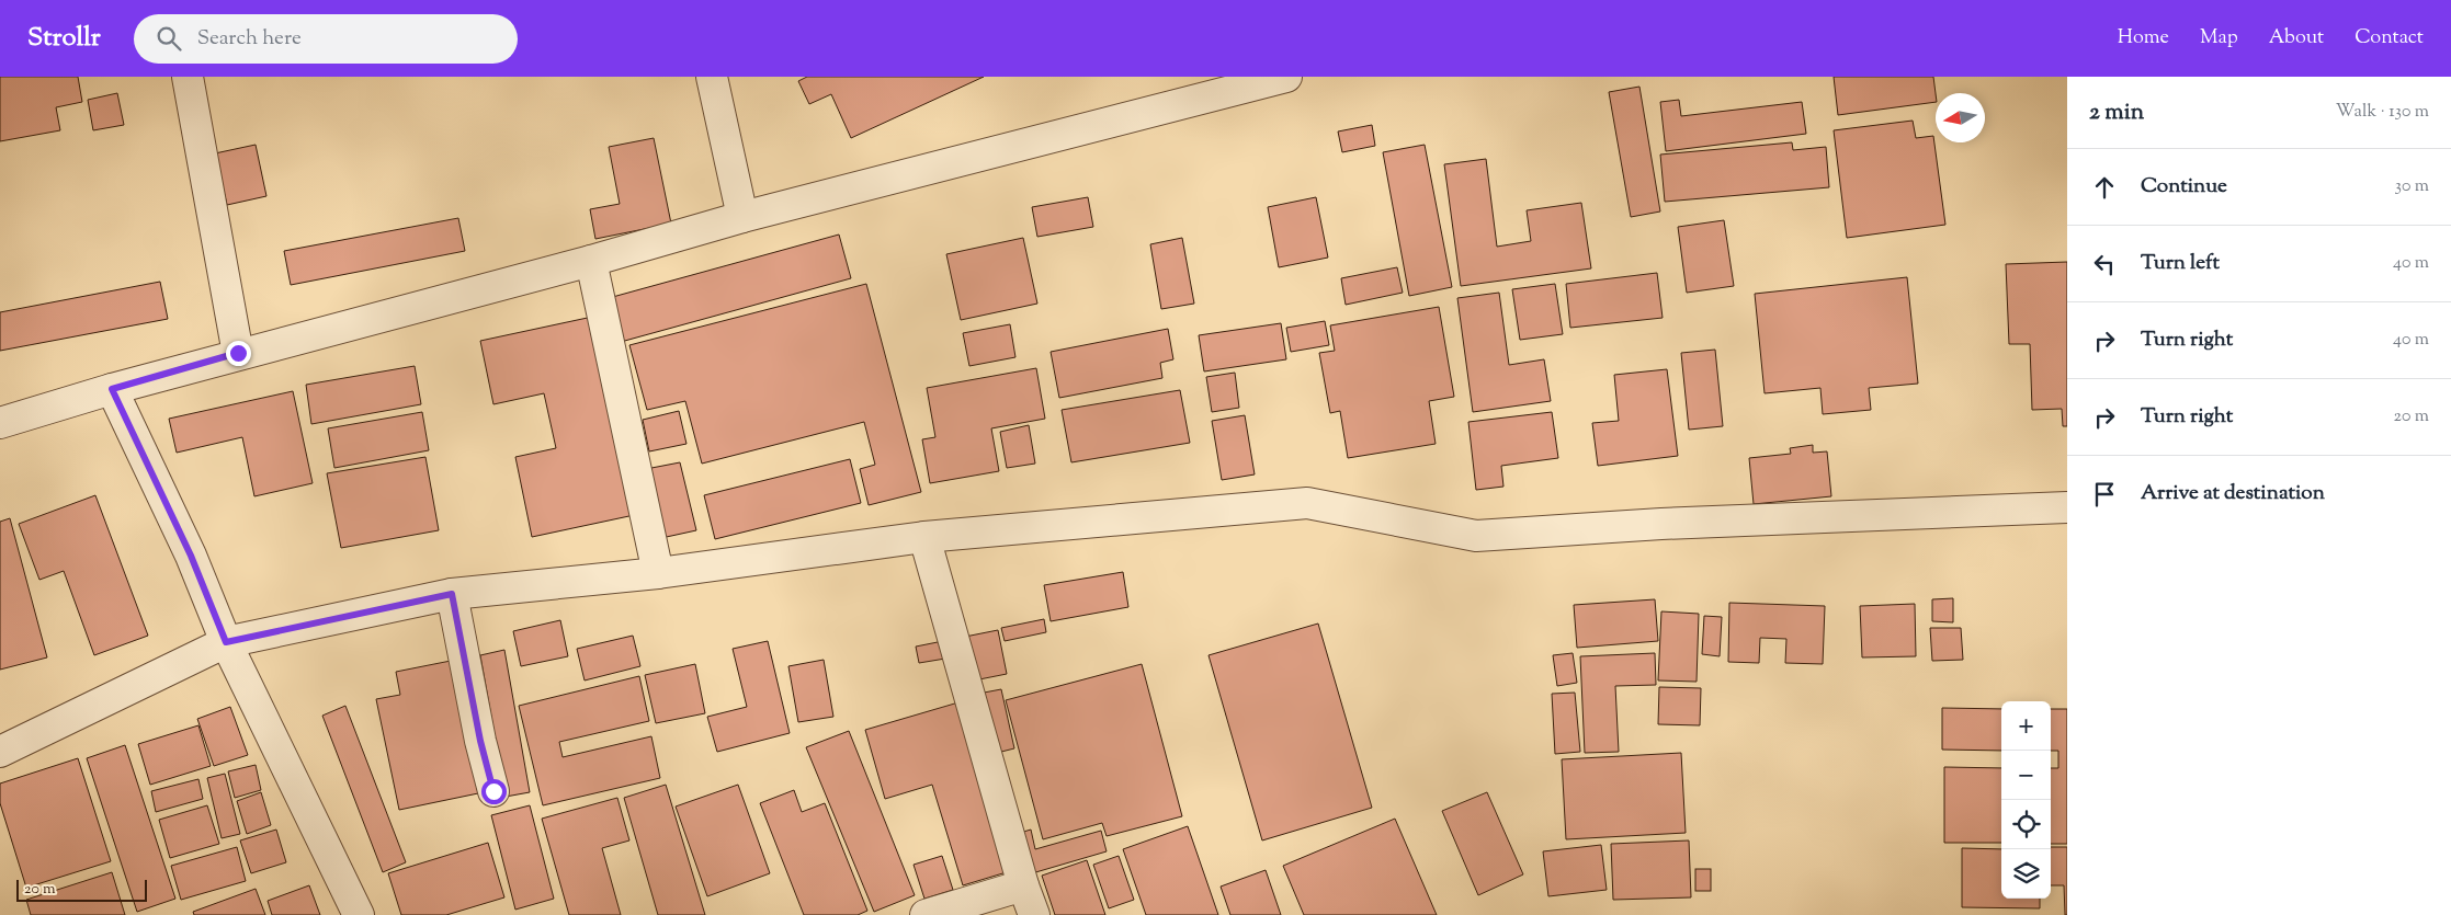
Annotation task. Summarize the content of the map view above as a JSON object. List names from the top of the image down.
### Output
{
  "scale_bar": "20 m",
  "north": "left",
  "page": {
    "header": "Strollr",
    "search": "Search here",
    "nav": [
      "Home",
      "Map",
      "About",
      "Contact"
    ],
    "heading": ["2 min", "Walk · 130 m"],
    "list": [
      ["Continue", "30 m"],
      ["Turn left", "40 m"],
      ["Turn right", "40 m"],
      ["Turn right", "20 m"],
      "Arrive at destination"
    ],
    "map_buttons": ["+", "−"],
    "scale": "20 m"
  }
}
